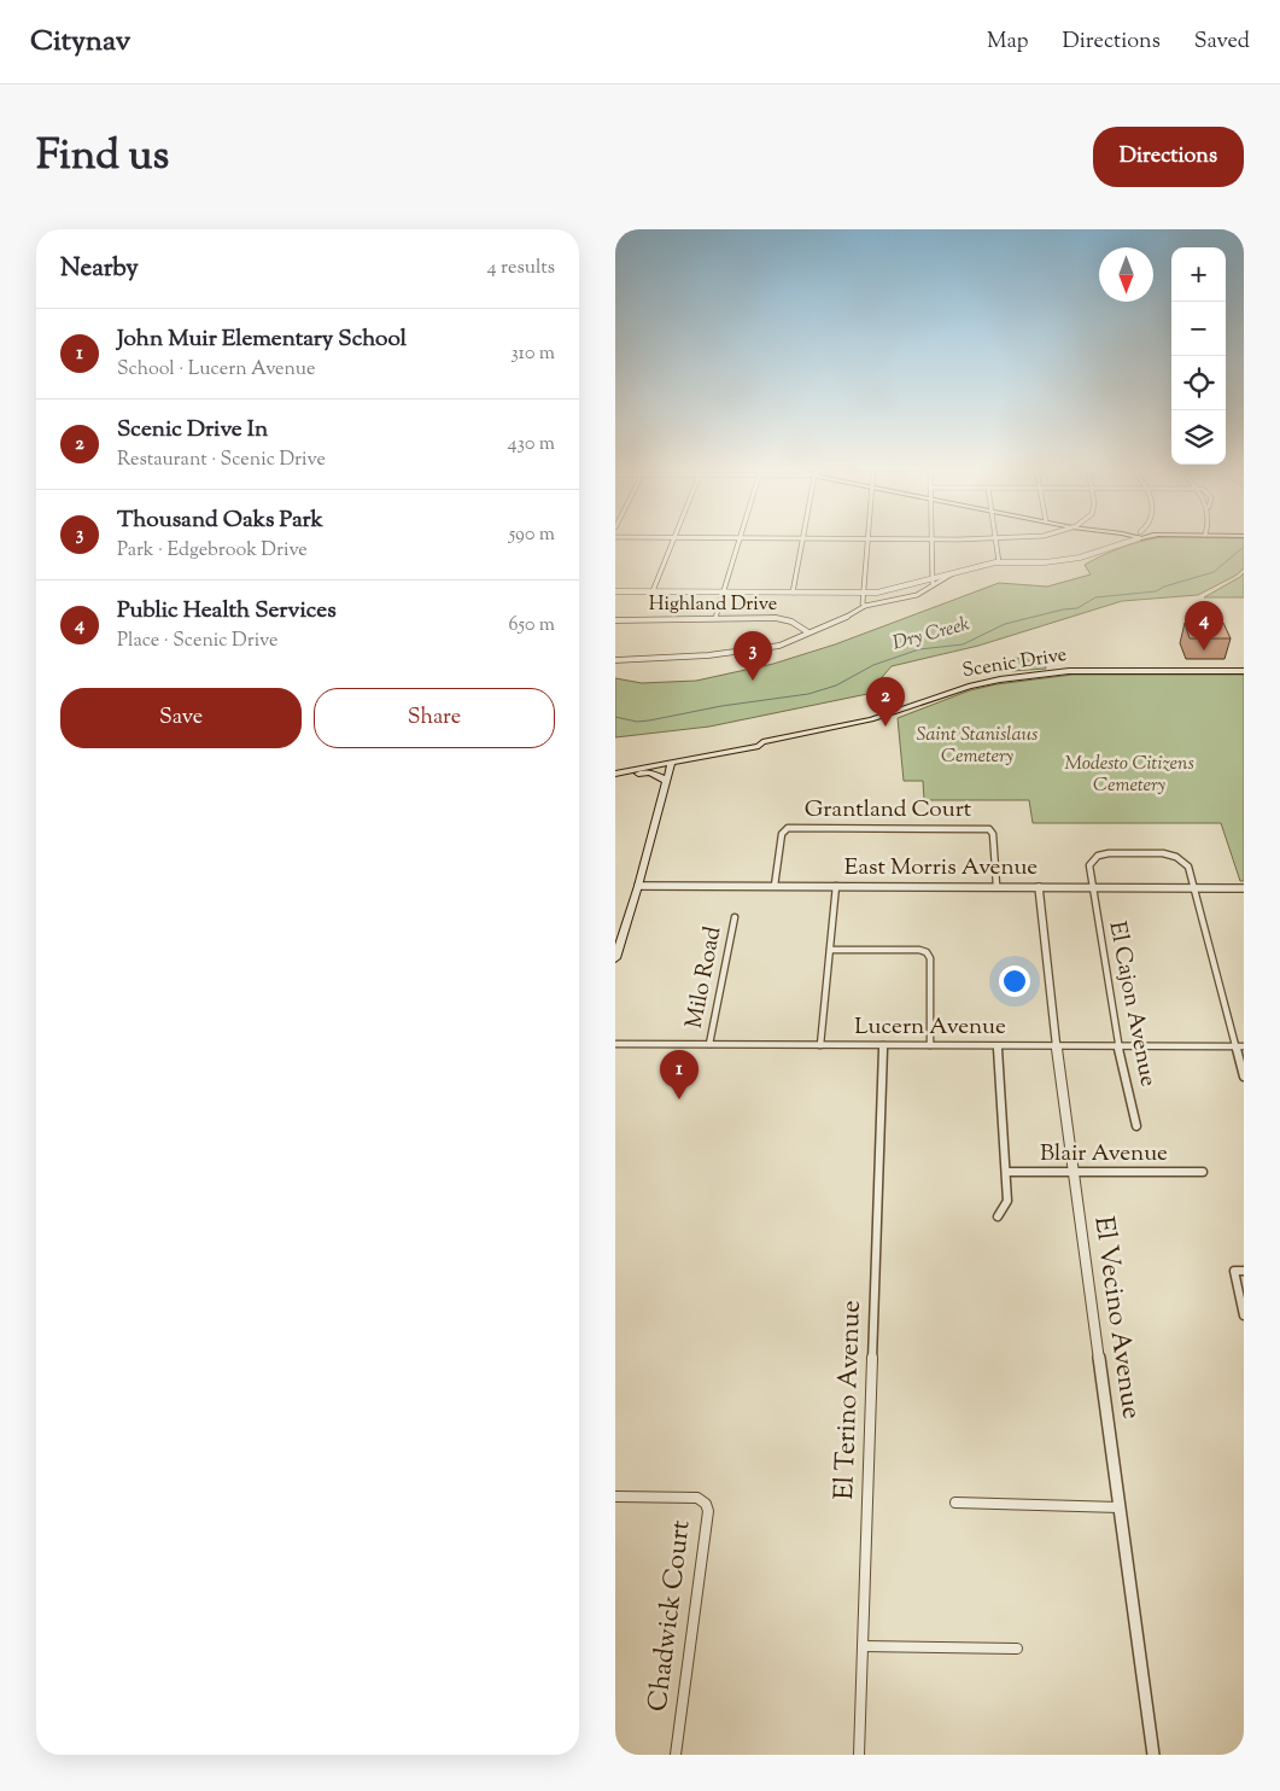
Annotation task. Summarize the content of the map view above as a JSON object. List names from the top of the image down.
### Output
{
  "streets": {
    "main road": ["Scenic Drive"],
    "street": [
      "Highland Drive",
      "Grantland Court",
      "East Morris Avenue",
      "Milo Road",
      "El Cajon Avenue",
      "Lucern Avenue",
      "Blair Avenue",
      "El Vecino Avenue",
      "El Terino Avenue",
      "Chadwick Court"
    ]
  },
  "crossings": [
    ["Grantland Court", "East Morris Avenue"],
    ["East Morris Avenue", "El Cajon Avenue"],
    ["East Morris Avenue", "El Vecino Avenue"],
    ["Milo Road", "Lucern Avenue"],
    ["El Cajon Avenue", "Lucern Avenue"],
    ["Lucern Avenue", "El Vecino Avenue"],
    ["Lucern Avenue", "El Terino Avenue"],
    ["Blair Avenue", "El Vecino Avenue"]
  ],
  "water": ["Dry Creek"],
  "parks": ["Saint Stanislaus Cemetery", "Modesto Citizens Cemetery"],
  "north": "bottom",
  "page": {
    "header": "Citynav",
    "nav": ["Map", "Directions", "Saved"],
    "title": "Find us",
    "buttons": [
      "Directions",
      ["Save", "Share"]
    ],
    "heading": ["Nearby", "4 results"],
    "map_buttons": ["+", "−"],
    "list": [
      {
        "mark": "1",
        "name": "John Muir Elementary School",
        "note": "School · Lucern Avenue",
        "value": "310 m"
      },
      {
        "mark": "2",
        "name": "Scenic Drive In",
        "note": "Restaurant · Scenic Drive",
        "value": "430 m"
      },
      {
        "mark": "3",
        "name": "Thousand Oaks Park",
        "note": "Park · Edgebrook Drive",
        "value": "590 m"
      },
      {
        "mark": "4",
        "name": "Public Health Services",
        "note": "Place · Scenic Drive",
        "value": "650 m"
      }
    ],
    "pins": [
      "4",
      "3",
      "2",
      "1"
    ]
  }
}
